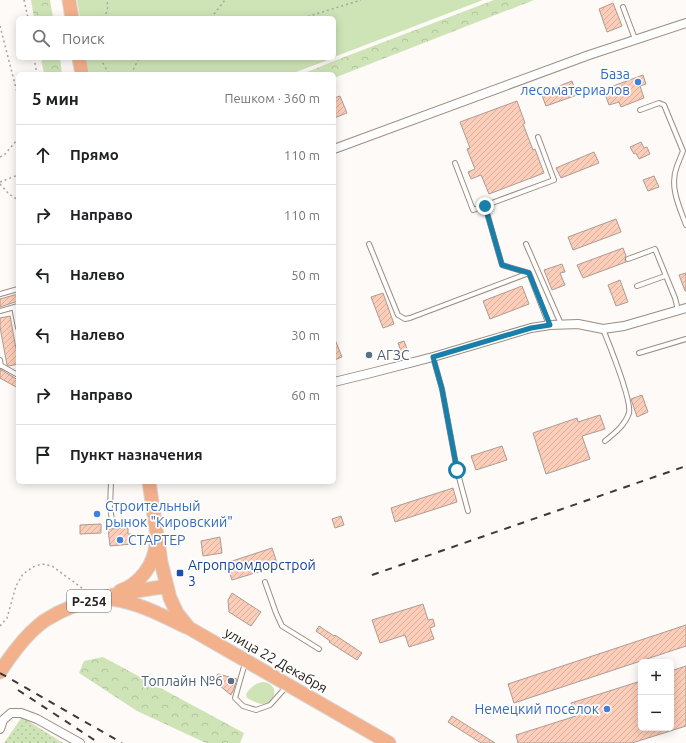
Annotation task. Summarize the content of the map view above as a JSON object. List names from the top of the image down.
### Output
{
  "streets": {
    "main road": ["Р-254", "улица 22 Декабря"]
  },
  "crossings": [
    ["Р-254", "улица 22 Декабря"]
  ],
  "places": {
    "other": [
      "База лесоматериалов",
      "АГЗС",
      "Строительный рынок \"Кировский\"",
      "СТАРТЕР",
      "Топлайн №6",
      "Немецкий поселок"
    ],
    "transit": ["Агропромдорстрой 3"]
  },
  "page": {
    "search": "Поиск",
    "heading": ["5 мин", "Пешком · 360 m"],
    "list": [
      ["Прямо", "110 m"],
      ["Направо", "110 m"],
      ["Налево", "50 m"],
      ["Налево", "30 m"],
      ["Направо", "60 m"],
      "Пункт назначения"
    ],
    "map_buttons": ["+", "−"]
  }
}
